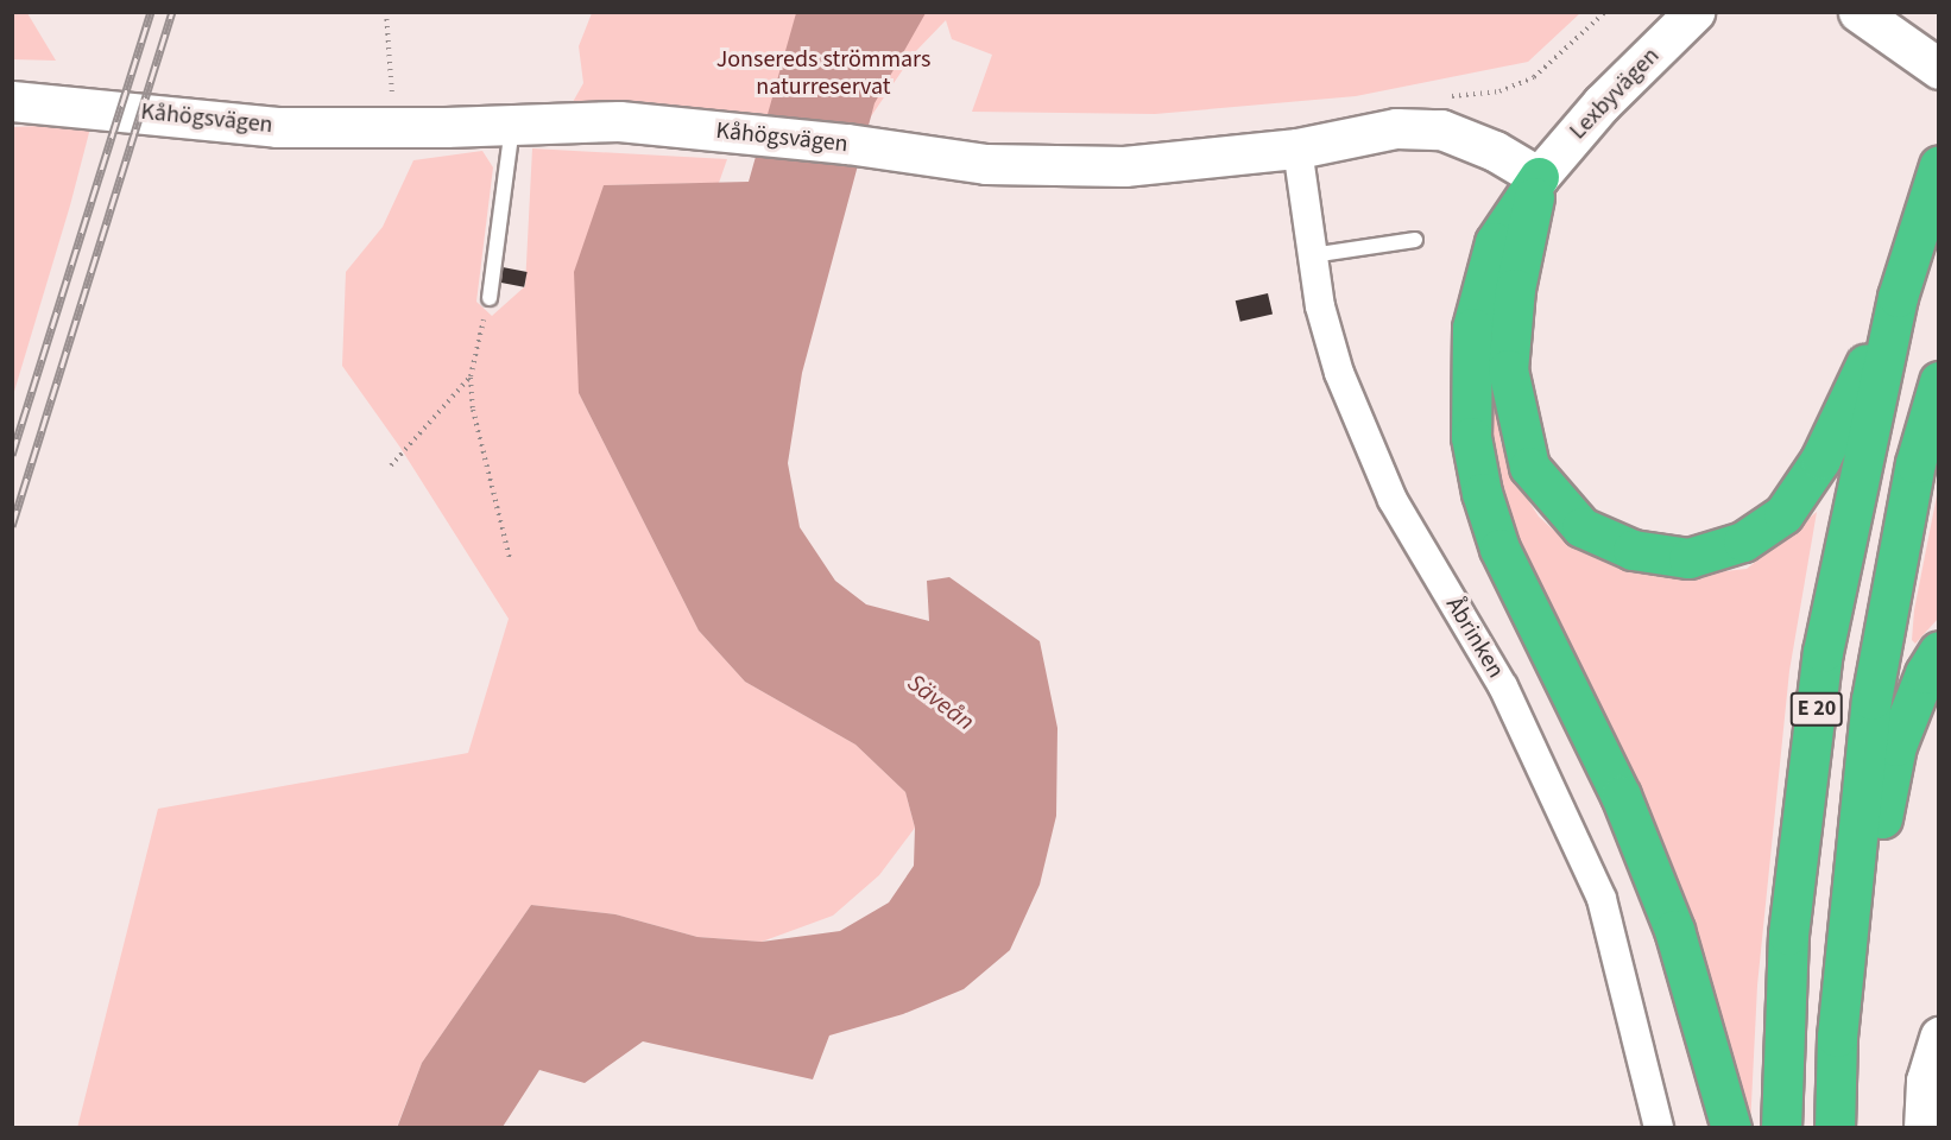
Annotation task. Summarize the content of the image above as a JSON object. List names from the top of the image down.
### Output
{
  "streets": {
    "highway": ["E 20"],
    "street": ["Lexbyvägen", "Kåhögsvägen", "Åbrinken"]
  },
  "crossings": [
    ["Lexbyvägen", "Kåhögsvägen"],
    ["Kåhögsvägen", "Åbrinken"]
  ],
  "water": ["Säveån"],
  "parks": ["Jonsereds strömmars naturreservat"]
}
